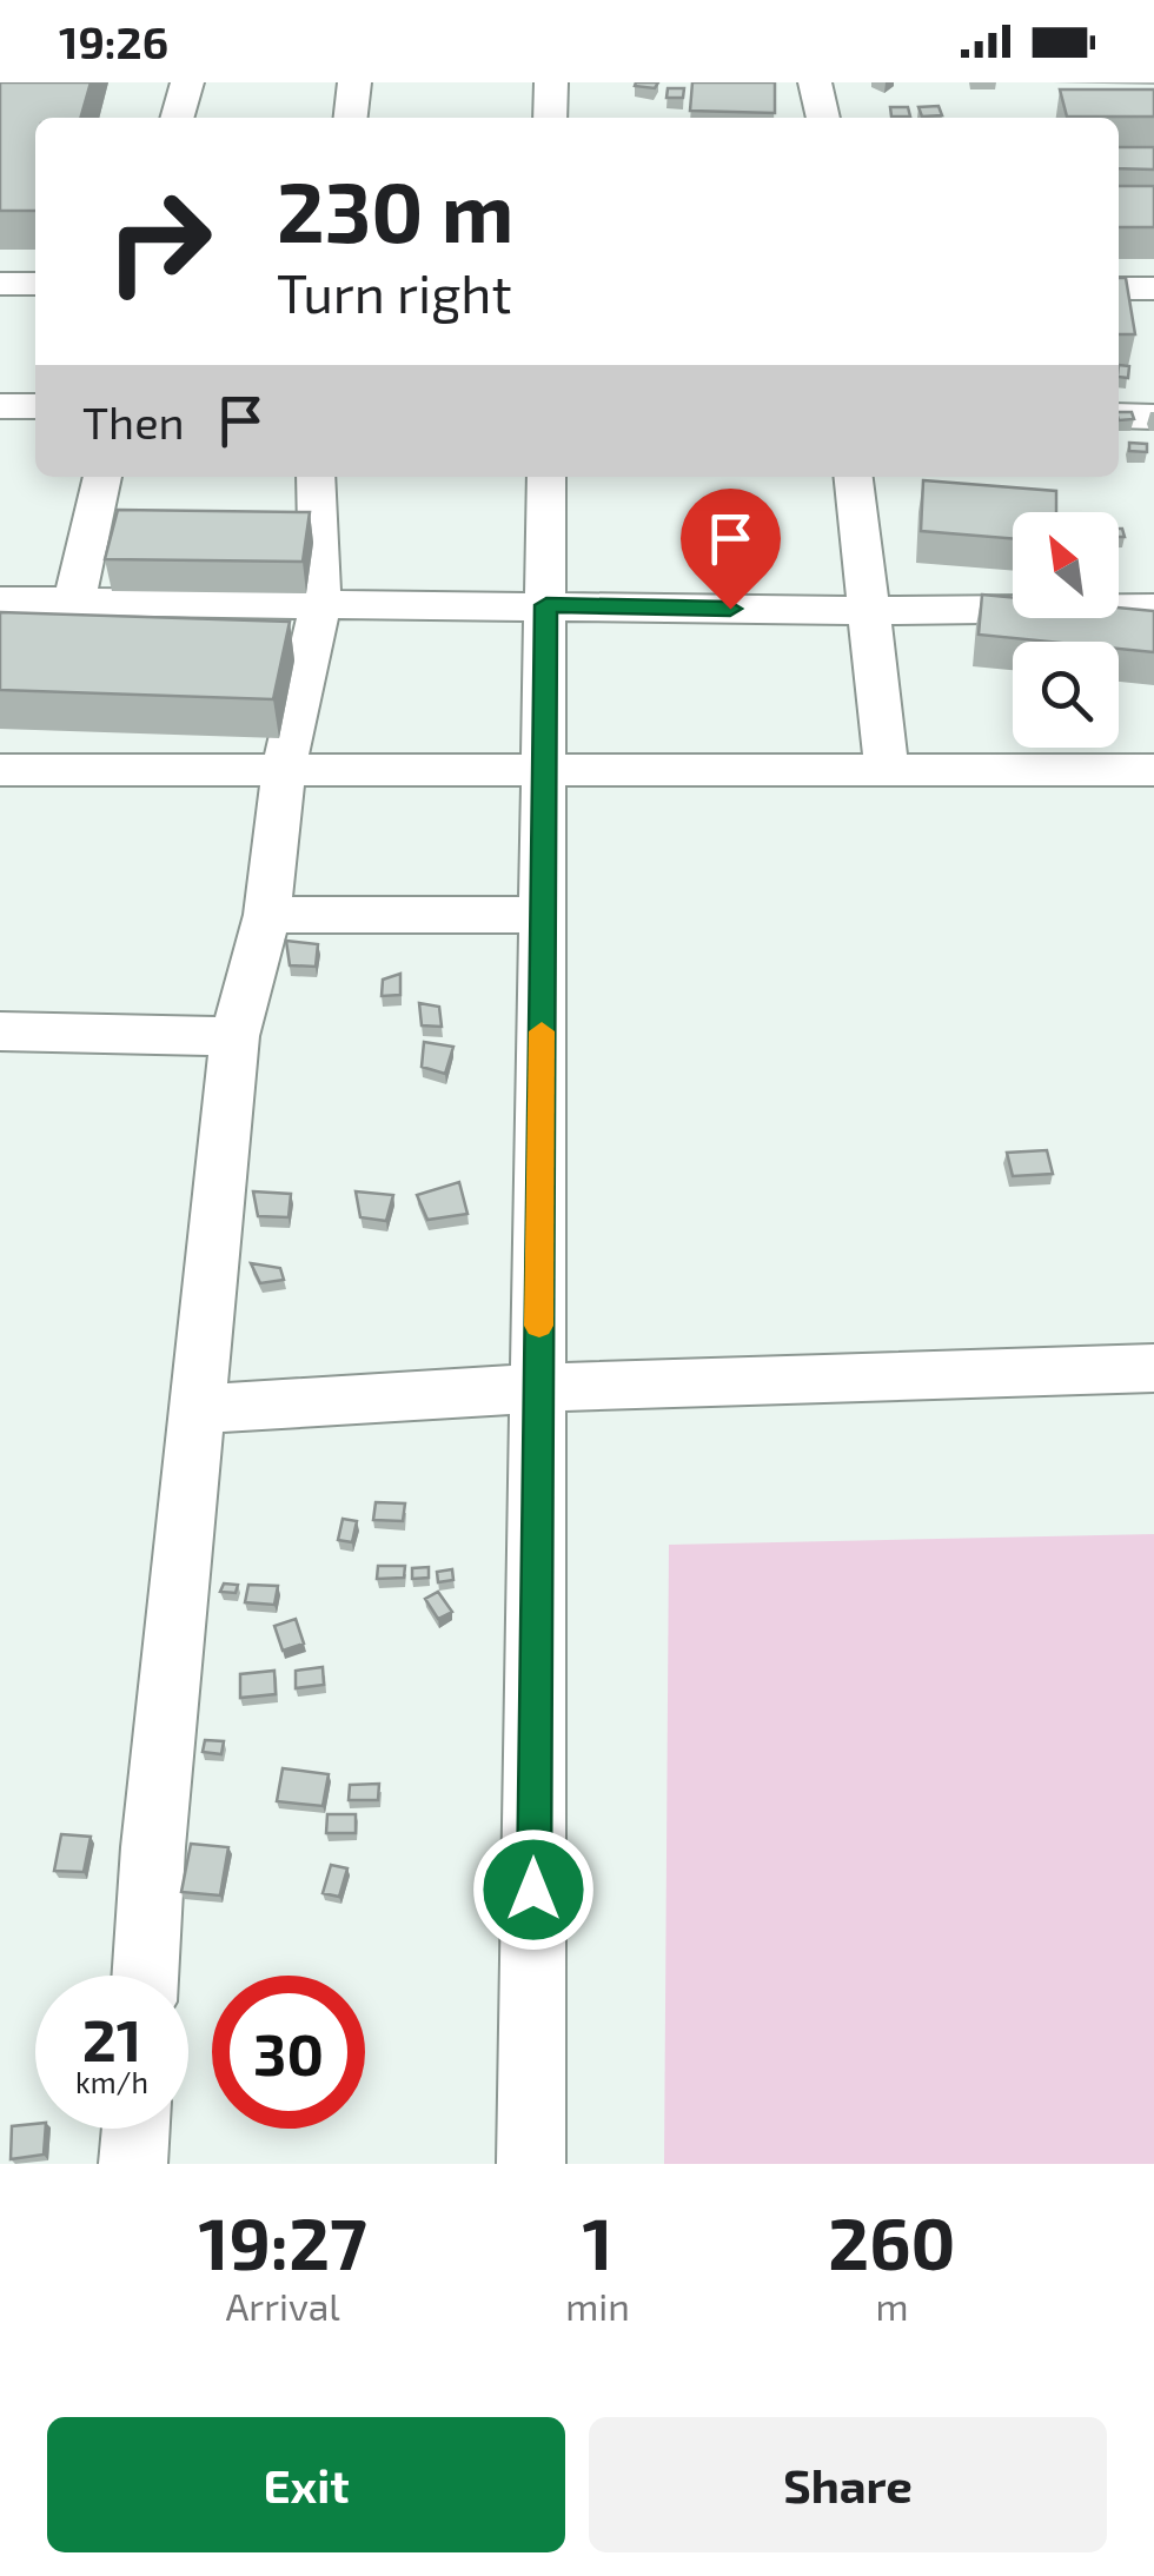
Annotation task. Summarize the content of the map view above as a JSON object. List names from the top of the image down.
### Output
{
  "north": "top left",
  "page": {
    "status": "19:26",
    "turn": ["230 m", "Turn right"],
    "then": "Then",
    "speed": "21 km/h",
    "limit": "30",
    "eta": [
      "19:27",
      "Arrival",
      "1",
      "min",
      "260",
      "m"
    ],
    "buttons": ["Exit", "Share"]
  }
}
